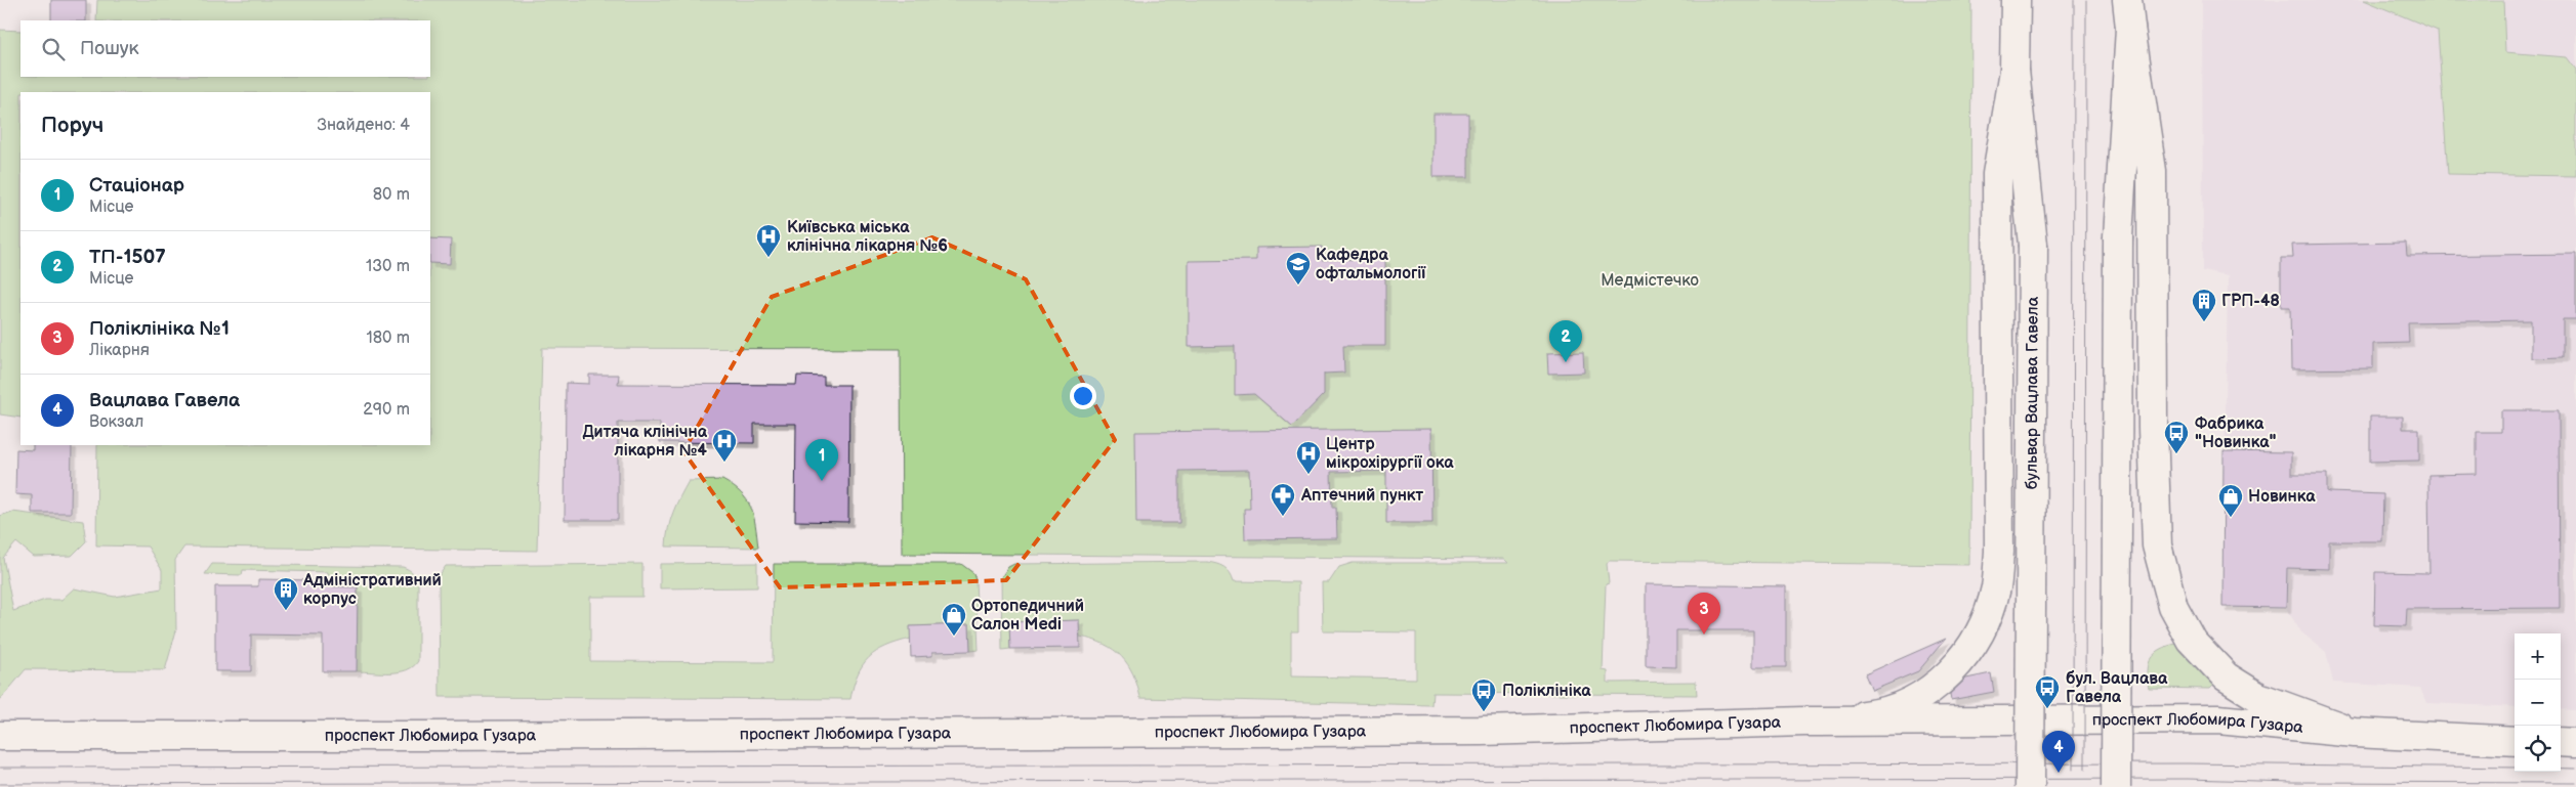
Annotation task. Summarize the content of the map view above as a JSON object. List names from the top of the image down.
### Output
{
  "streets": {
    "main road": ["бульвар Вацлава Гавела", "проспект Любомира Гузара"]
  },
  "parks": ["Медмістечко"],
  "places": {
    "hospital": ["Київська міська клінічна лікарня №6", "Дитяча клінічна лікарня №4", "Центр мікрохірургії ока"],
    "school or university": ["Кафедра офтальмології"],
    "building": ["ГРП-48", "Адміністративний корпус"],
    "bus stop": ["Фабрика \"Новинка\"", "бул. Вацлава Гавела", "Поліклініка"],
    "pharmacy": ["Аптечний пункт"],
    "shop": ["Новинка", "Ортопедичний Салон Medi"]
  },
  "page": {
    "search": "Пошук",
    "heading": ["Поруч", "Знайдено: 4"],
    "list": [
      {
        "mark": "1",
        "name": "Стаціонар",
        "note": "Місце",
        "value": "80 m"
      },
      {
        "mark": "2",
        "name": "ТП-1507",
        "note": "Місце",
        "value": "130 m"
      },
      {
        "mark": "3",
        "name": "Поліклініка №1",
        "note": "Лікарня",
        "value": "180 m"
      },
      {
        "mark": "4",
        "name": "Вацлава Гавела",
        "note": "Вокзал",
        "value": "290 m"
      }
    ],
    "pins": [
      "2",
      "1",
      "3",
      "4"
    ],
    "map_buttons": ["+", "−"]
  }
}
